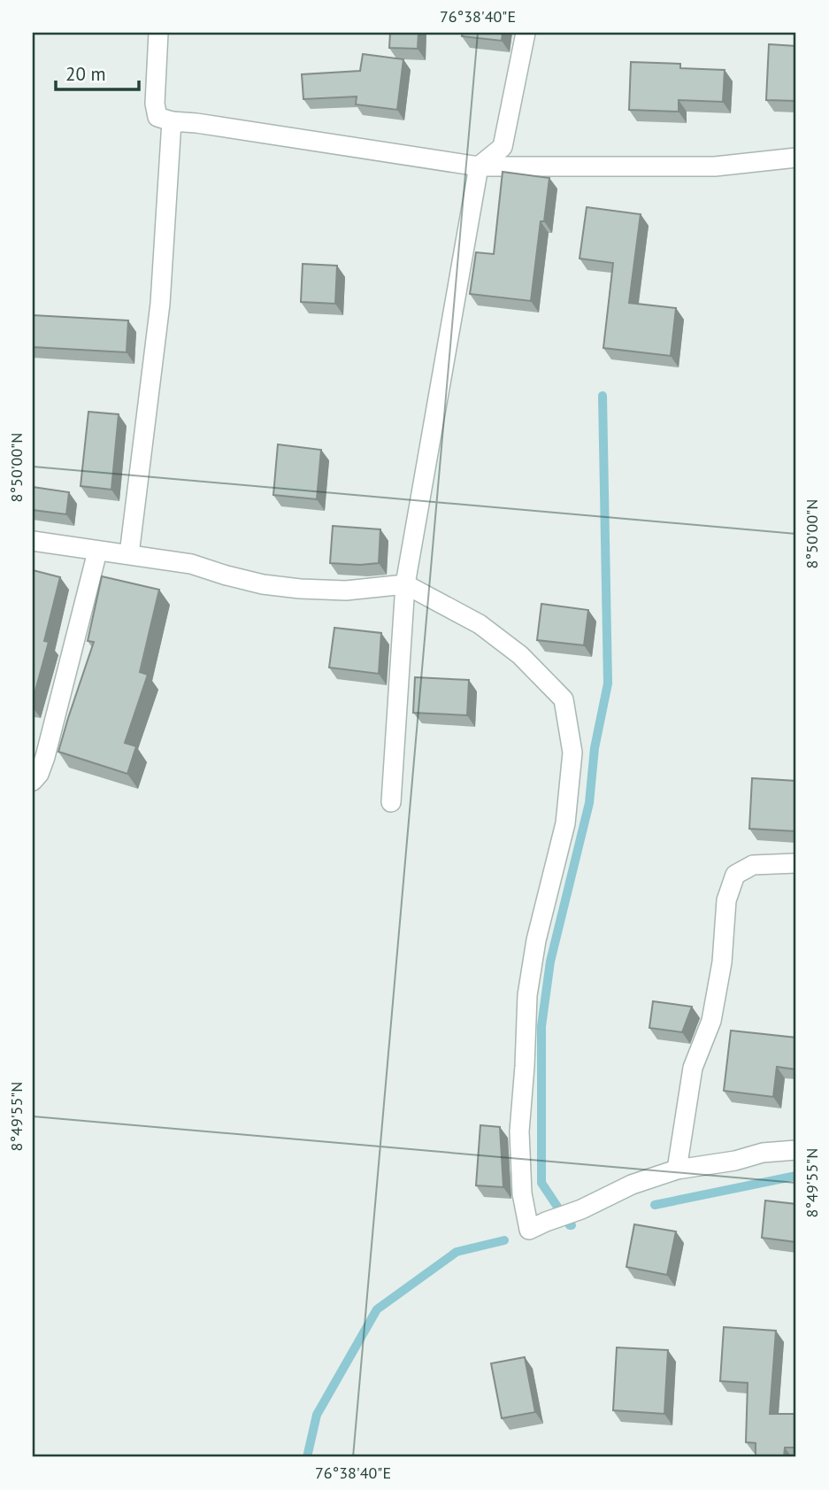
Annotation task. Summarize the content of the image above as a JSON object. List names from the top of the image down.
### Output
{
  "scale_bar": "20 m",
  "coordinates": ["76°38'40\"E", "8°50'00\"N", "8°49'55\"N"]
}
